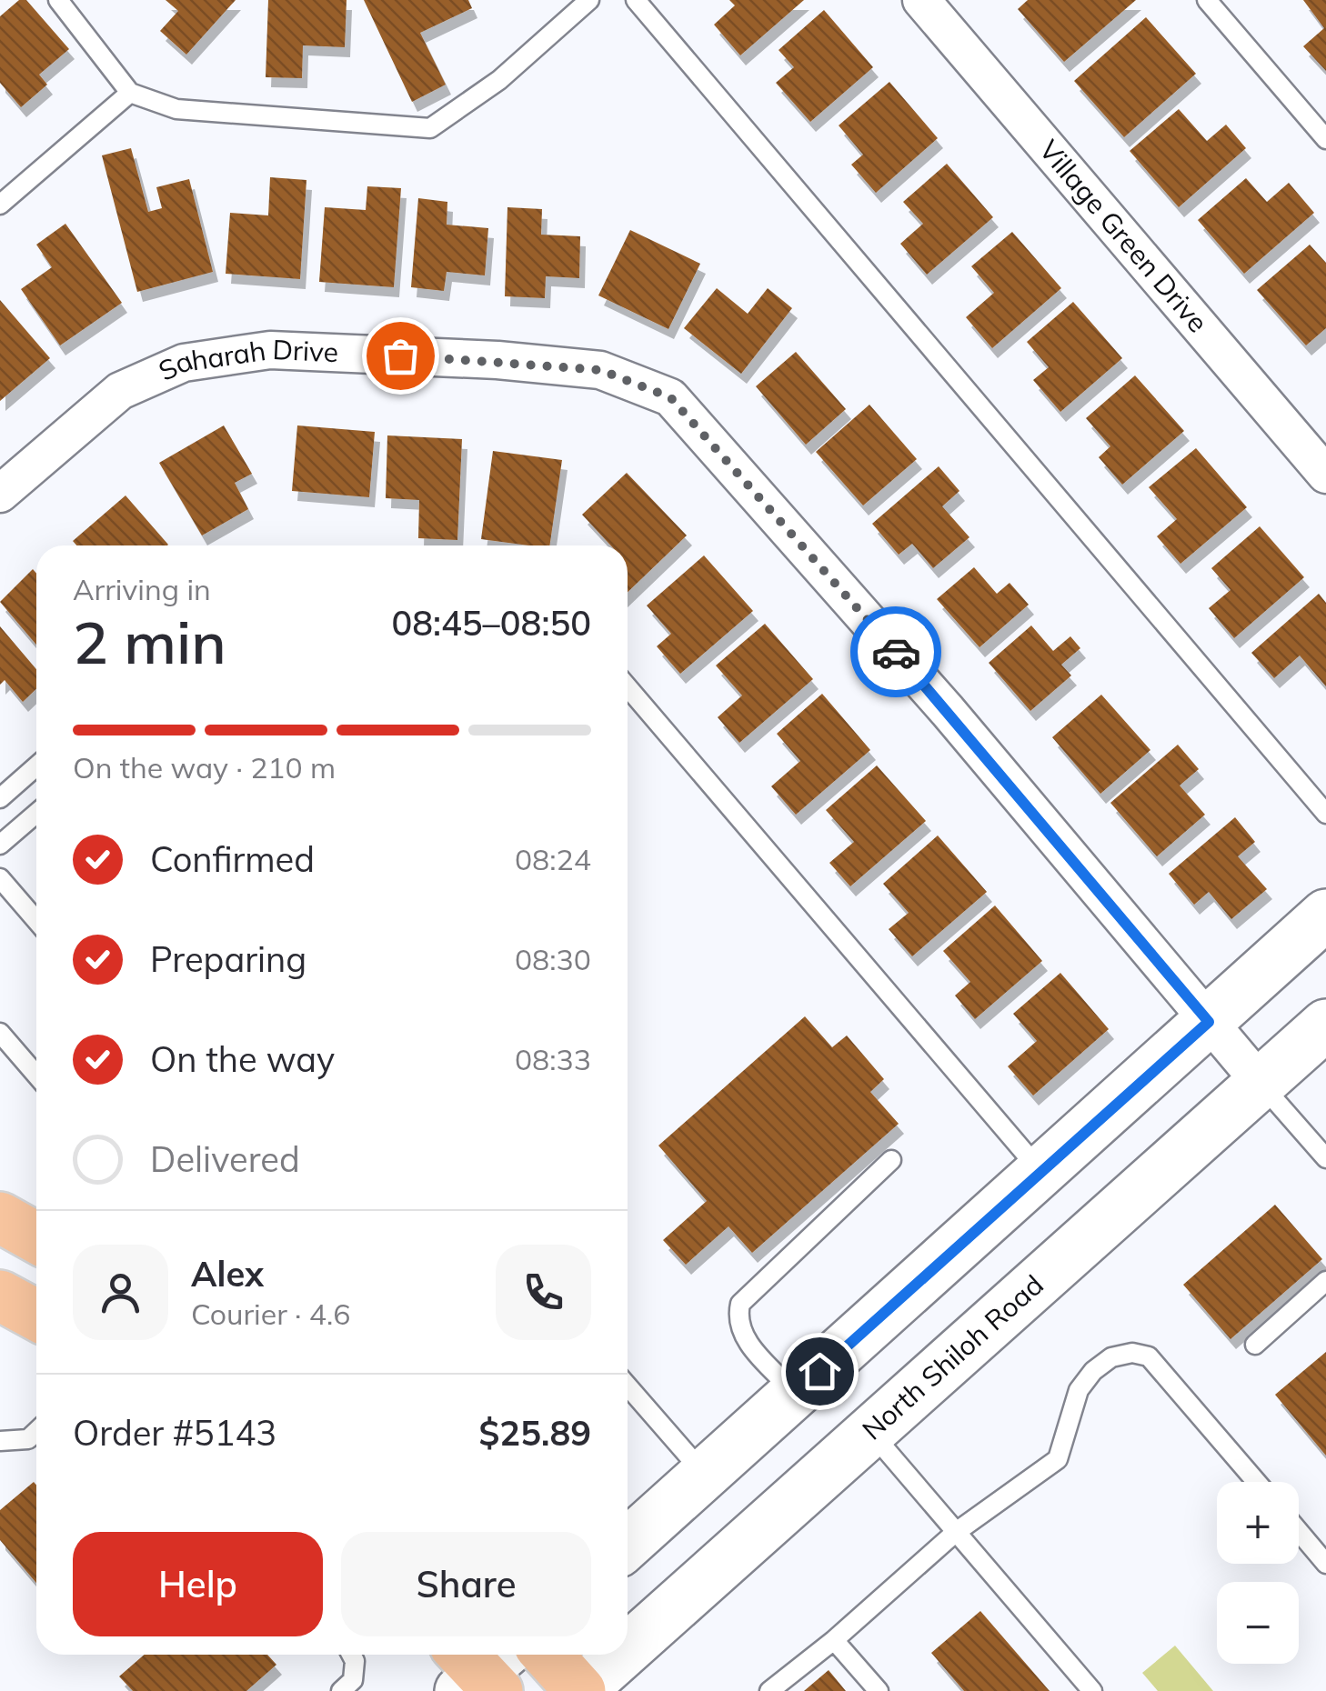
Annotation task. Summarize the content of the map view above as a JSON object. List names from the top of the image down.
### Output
{
  "streets": {
    "main road": ["North Shiloh Road"],
    "street": ["Village Green Drive", "Saharah Drive"]
  },
  "crossings": [
    ["Saharah Drive", "North Shiloh Road"]
  ],
  "page": {
    "heading": ["2 min", "Arriving in", "08:45–08:50"],
    "panel": [
      "Alex",
      "Courier · 4.6",
      "Order #5143",
      "$25.89"
    ],
    "bar": "On the way · 210 m",
    "list": [
      ["Confirmed", "08:24"],
      ["Preparing", "08:30"],
      ["On the way", "08:33"],
      "Delivered"
    ],
    "map_buttons": ["+", "−"],
    "buttons": ["Help", "Share"]
  }
}
